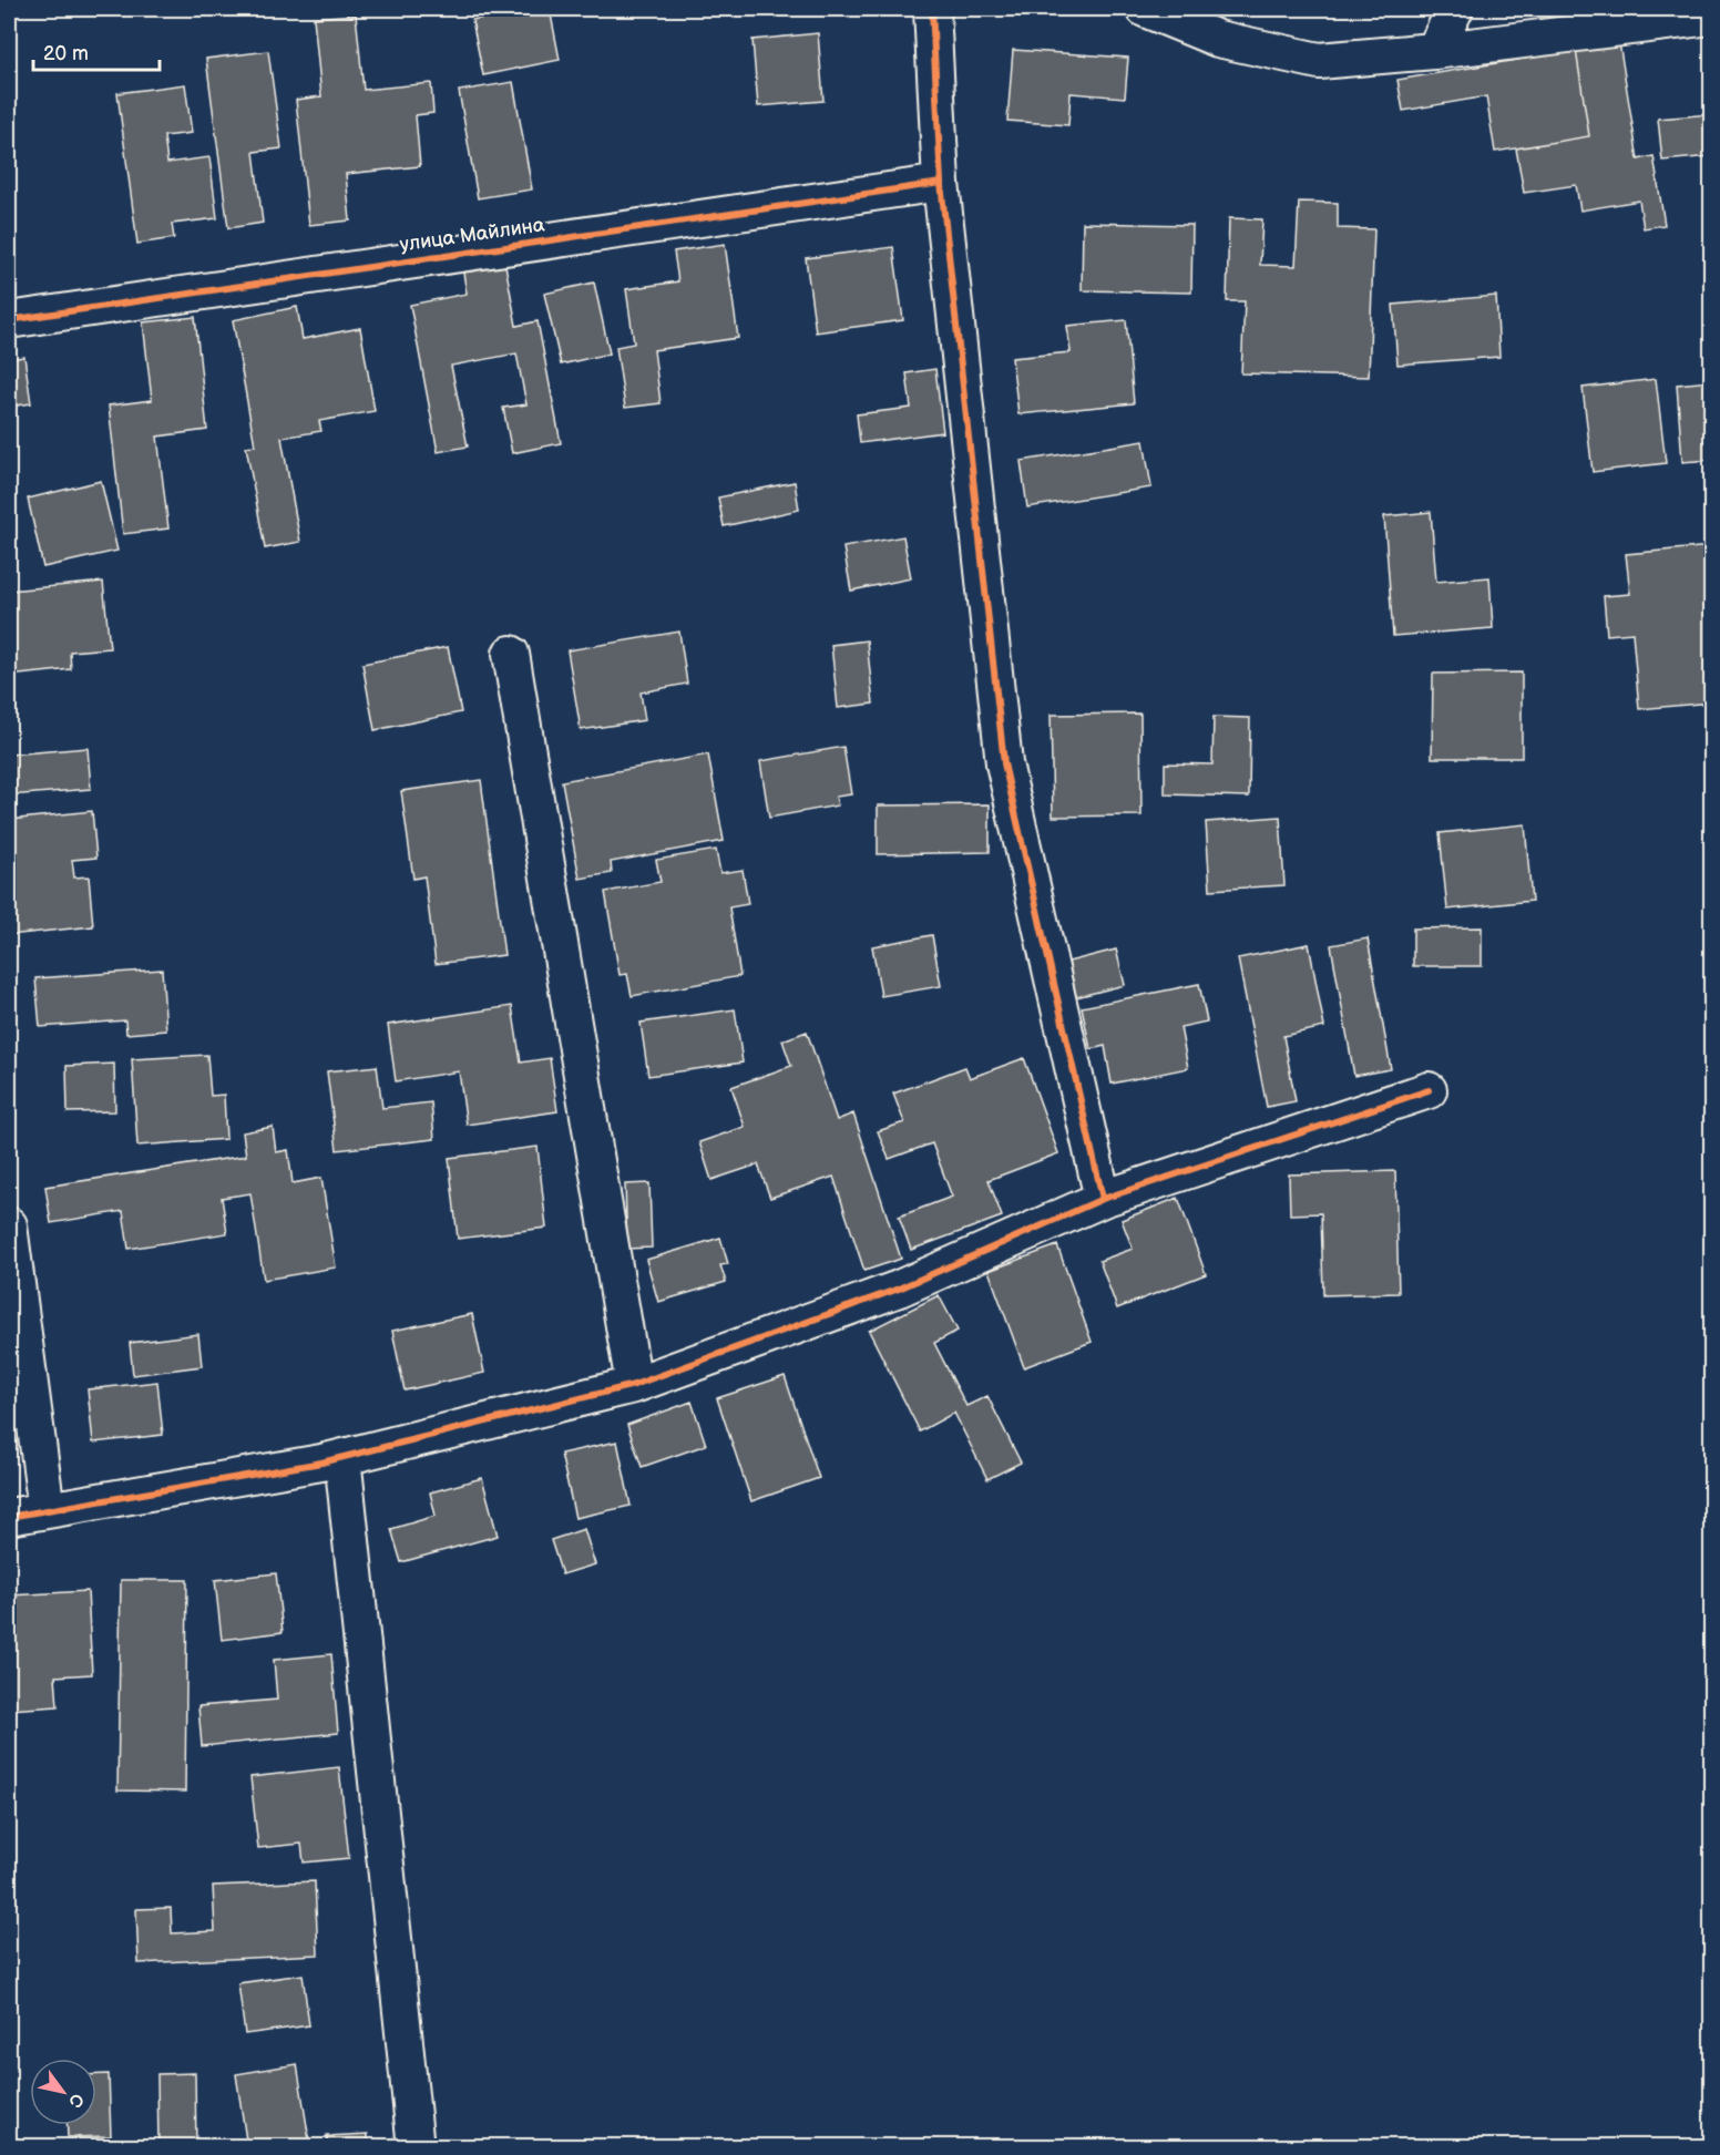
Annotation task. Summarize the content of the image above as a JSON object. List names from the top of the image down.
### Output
{
  "streets": {
    "street": ["улица Майлина"]
  },
  "scale_bar": "20 m",
  "north": "bottom right"
}
